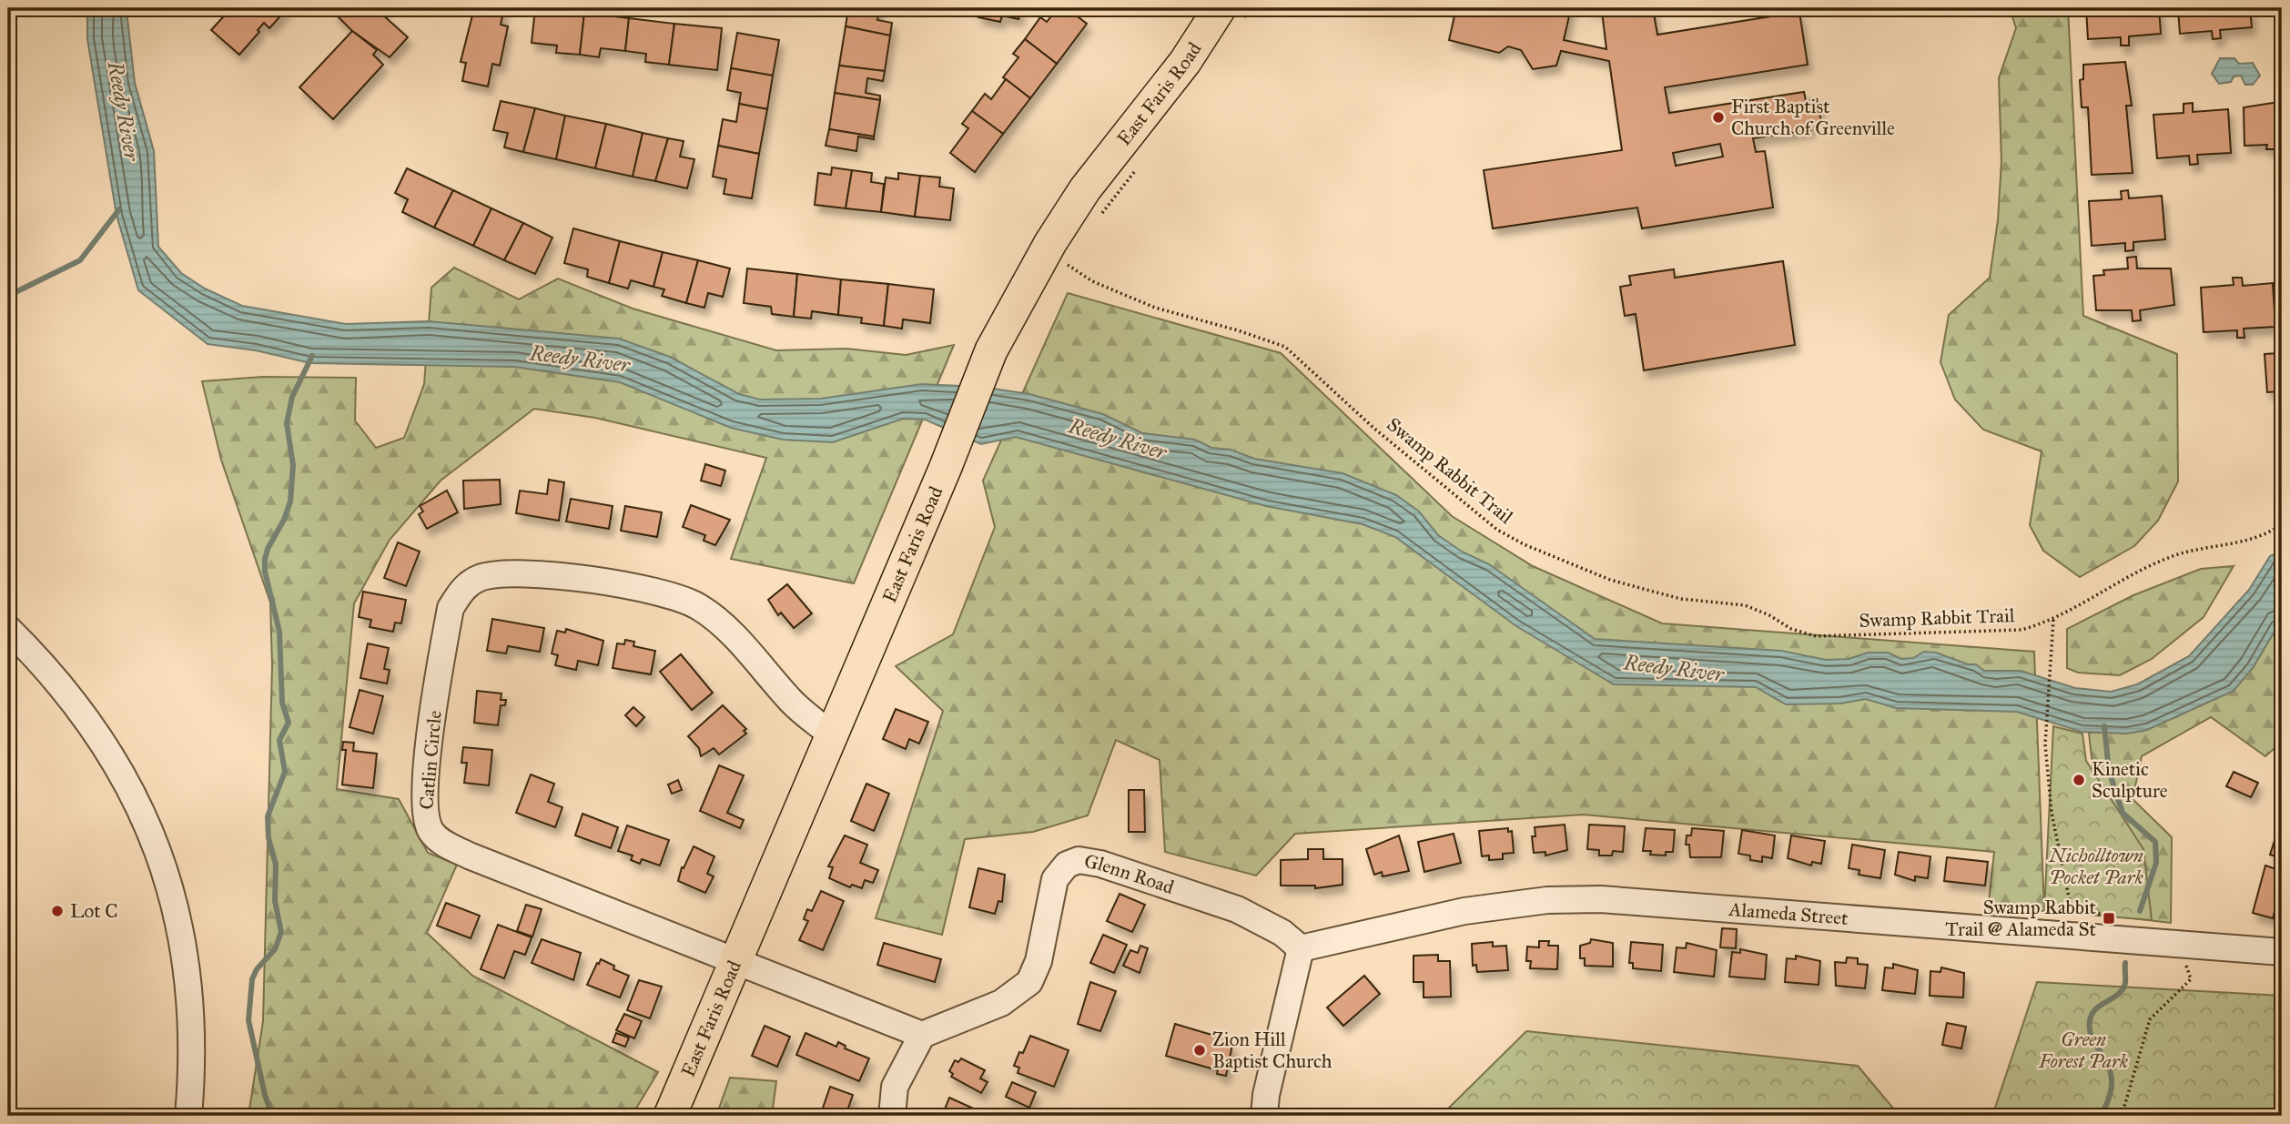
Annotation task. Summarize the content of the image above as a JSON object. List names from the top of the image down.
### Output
{
  "streets": {
    "main road": ["East Faris Road"],
    "street": ["Catlin Circle", "Glenn Road", "Alameda Street"],
    "path": ["Swamp Rabbit Trail"]
  },
  "crossings": [
    ["East Faris Road", "Catlin Circle"],
    ["Catlin Circle", "Glenn Road"],
    ["Glenn Road", "Alameda Street"]
  ],
  "water": ["Reedy River"],
  "parks": ["Nicholltown Pocket Park", "Green Forest Park"],
  "places": {
    "other": [
      "First Baptist Church of Greenville",
      "Kinetic Sculpture",
      "Lot C",
      "Zion Hill Baptist Church"
    ],
    "transit": ["Swamp Rabbit Trail @ Alameda St"]
  }
}
